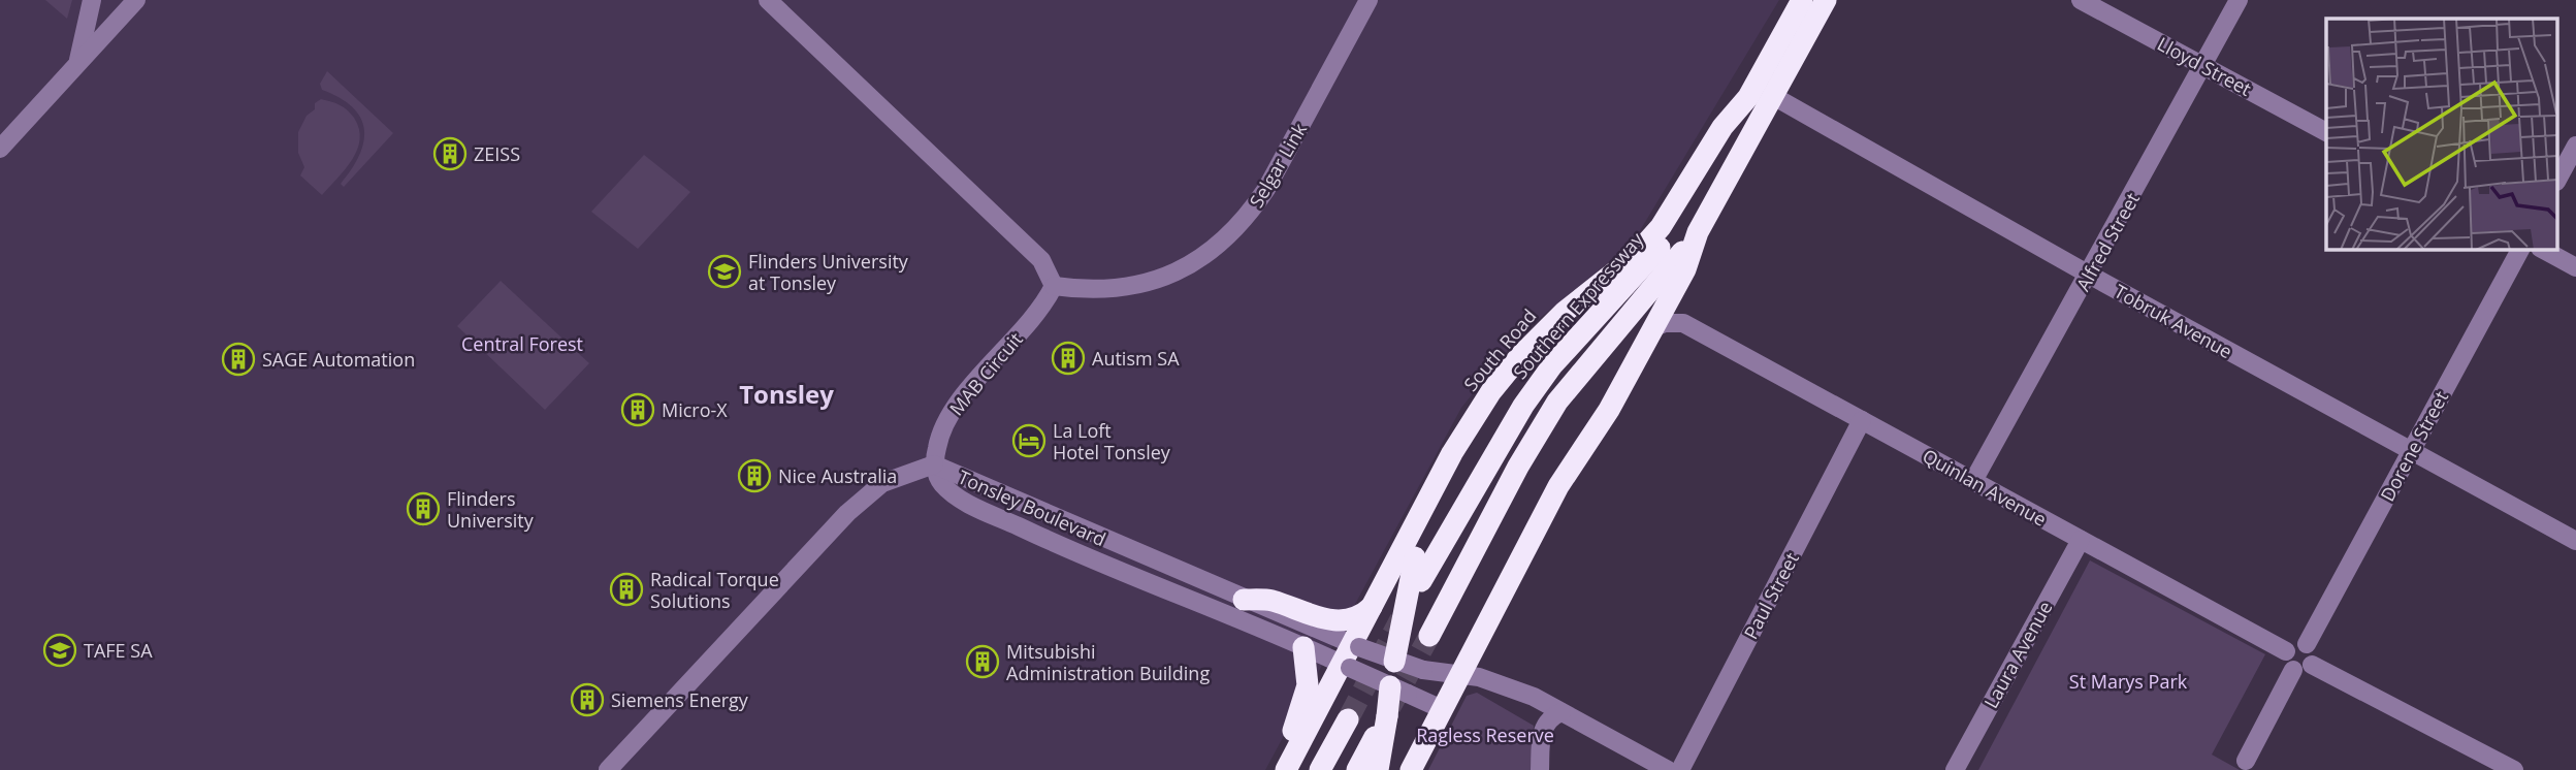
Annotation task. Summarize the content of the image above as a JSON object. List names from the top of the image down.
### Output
{
  "streets": {
    "highway": ["Southern Expressway", "South Road"],
    "street": [
      "Lloyd Street",
      "Selgar Link",
      "Alfred Street",
      "Tobruk Avenue",
      "MAB Circuit",
      "Dorene Street",
      "Quinlan Avenue",
      "Tonsley Boulevard",
      "Paul Street",
      "Laura Avenue"
    ]
  },
  "crossings": [
    ["Lloyd Street", "Alfred Street"],
    ["Selgar Link", "MAB Circuit"],
    ["Alfred Street", "Tobruk Avenue"],
    ["Alfred Street", "Quinlan Avenue"],
    ["Southern Expressway", "South Road"],
    ["Tobruk Avenue", "Dorene Street"],
    ["South Road", "Tonsley Boulevard"],
    ["MAB Circuit", "Tonsley Boulevard"],
    ["Dorene Street", "Quinlan Avenue"],
    ["Quinlan Avenue", "Paul Street"],
    ["Quinlan Avenue", "Laura Avenue"]
  ],
  "districts": ["Tonsley"],
  "parks": ["Central Forest", "St Marys Park", "Ragless Reserve"],
  "places": {
    "building": [
      "ZEISS",
      "Autism SA",
      "SAGE Automation",
      "Micro-X",
      "Nice Australia",
      "Flinders University",
      "Radical Torque Solutions",
      "Mitsubishi Administration Building",
      "Siemens Energy"
    ],
    "school or university": ["Flinders University at Tonsley", "TAFE SA"],
    "hotel": ["La Loft Hotel Tonsley"]
  }
}
